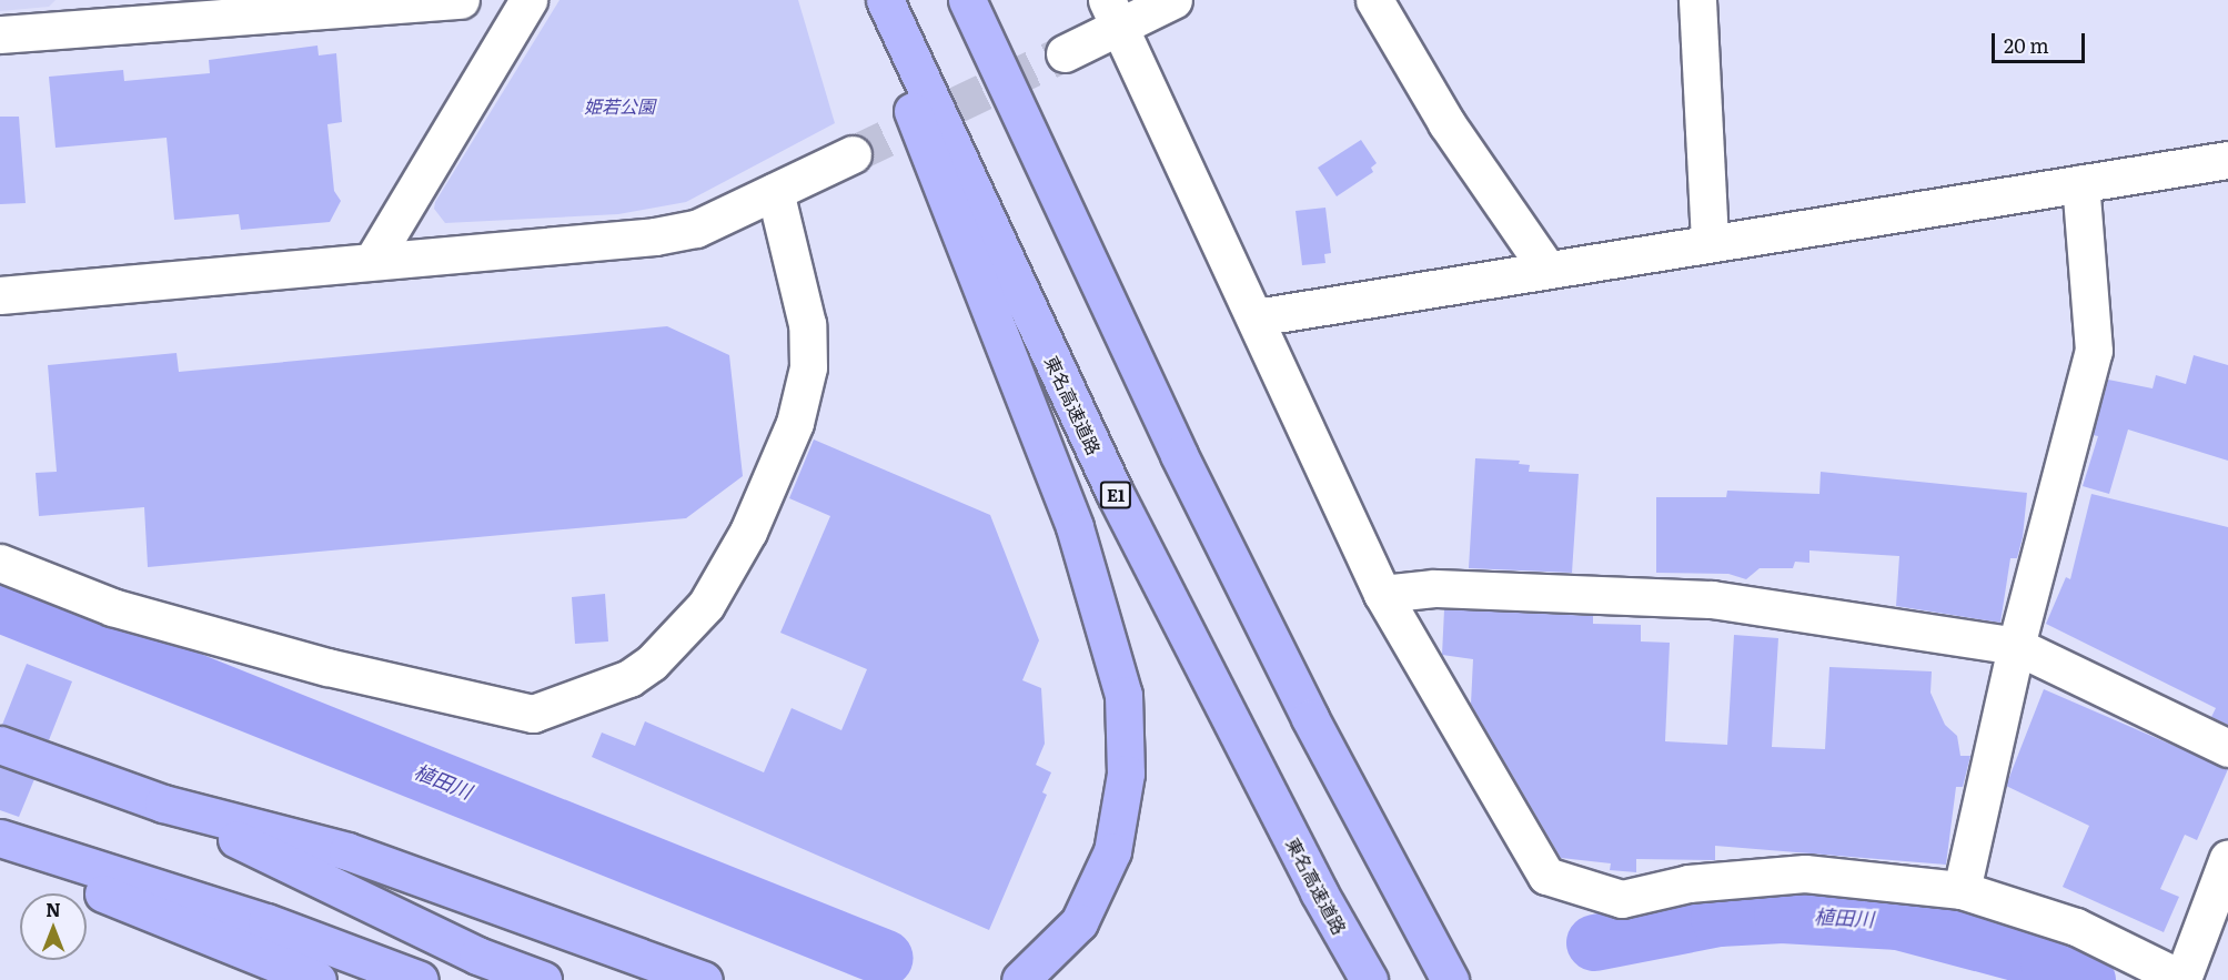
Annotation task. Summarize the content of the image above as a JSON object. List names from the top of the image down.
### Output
{
  "streets": {
    "highway": ["東名高速道路", "E1"]
  },
  "water": ["植田川"],
  "parks": ["姫若公園"],
  "scale_bar": "20 m",
  "north": "top"
}
